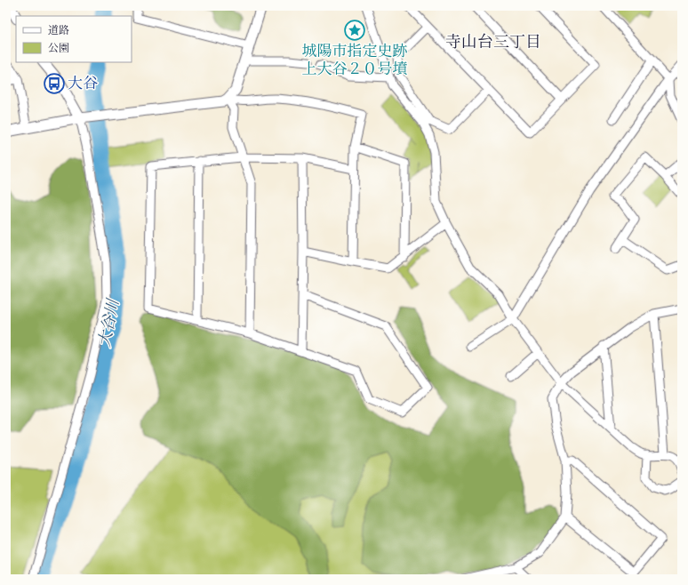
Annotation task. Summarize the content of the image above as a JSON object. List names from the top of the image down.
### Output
{
  "districts": ["寺山台三丁目"],
  "water": ["大谷川"],
  "places": {
    "place": ["城陽市指定史跡 上大谷２０号墳"],
    "bus stop": ["大谷"]
  },
  "legend": ["道路", "公園"]
}
